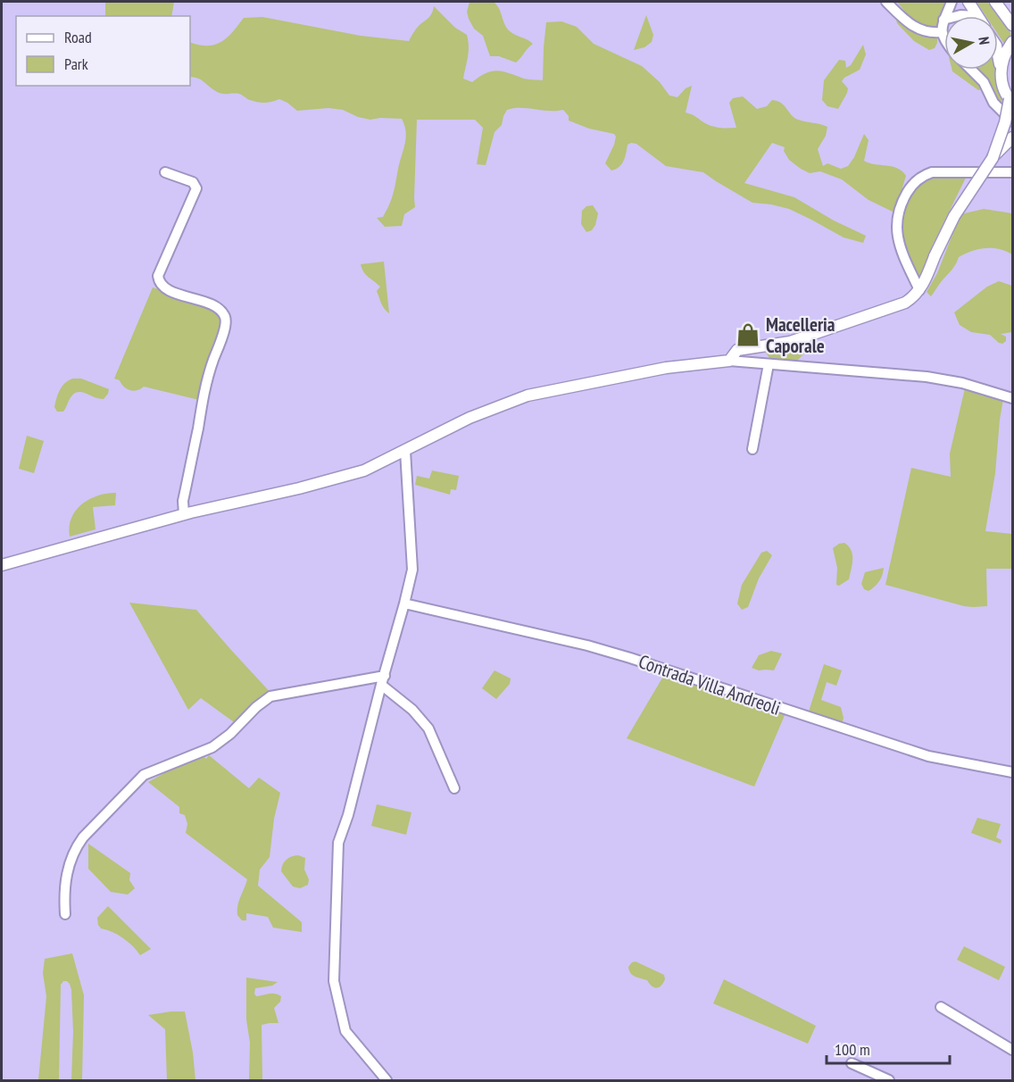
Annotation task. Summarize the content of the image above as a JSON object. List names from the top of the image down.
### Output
{
  "streets": {
    "street": ["Contrada Villa Andreoli"]
  },
  "places": {
    "shop": ["Macelleria Caporale"]
  },
  "legend": ["Road", "Park"],
  "scale_bar": "100 m",
  "north": "right"
}
